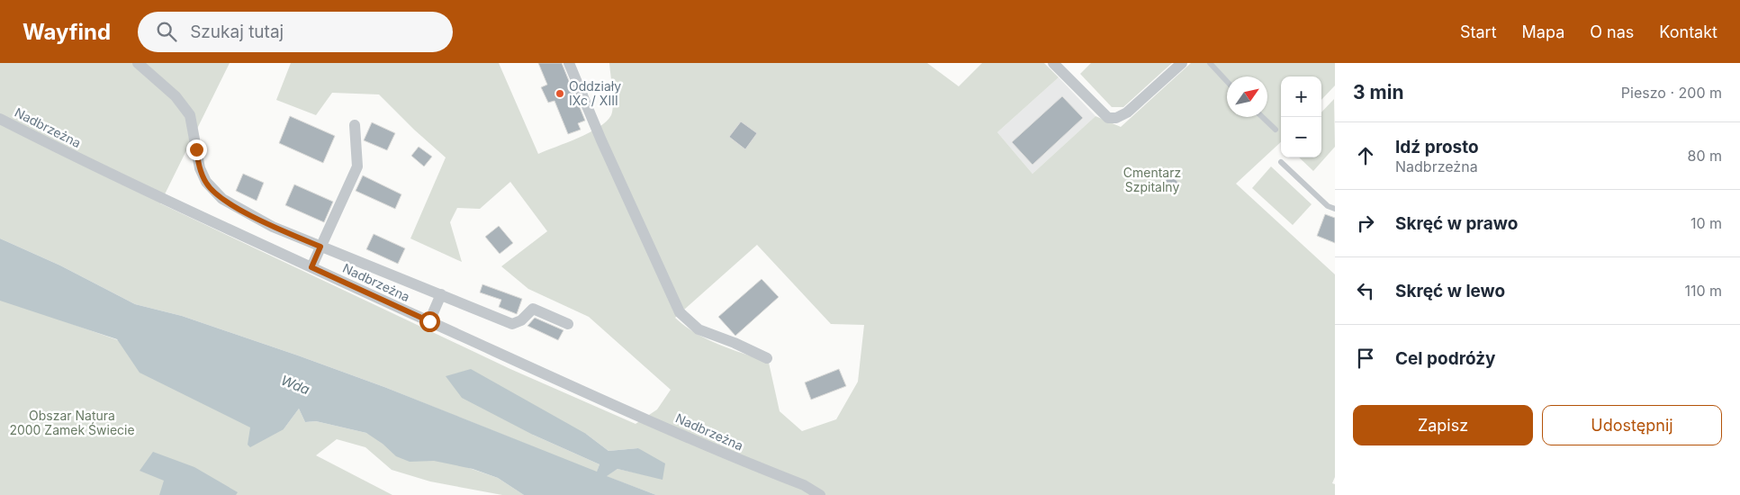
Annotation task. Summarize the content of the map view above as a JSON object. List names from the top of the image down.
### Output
{
  "streets": {
    "street": ["Nadbrzeżna"]
  },
  "water": ["Wda"],
  "parks": ["Cmentarz Szpitalny", "Obszar Natura 2000 Zamek Świecie"],
  "places": ["Oddziały IXc / XIII"],
  "north": "top right",
  "page": {
    "header": "Wayfind",
    "search": "Szukaj tutaj",
    "nav": [
      "Start",
      "Mapa",
      "O nas",
      "Kontakt"
    ],
    "heading": ["3 min", "Pieszo · 200 m"],
    "map_buttons": ["+", "−"],
    "list": [
      ["Idź prosto", "Nadbrzeżna", "80 m"],
      ["Skręć w prawo", "10 m"],
      ["Skręć w lewo", "110 m"],
      "Cel podróży"
    ],
    "buttons": ["Zapisz", "Udostępnij"]
  }
}
